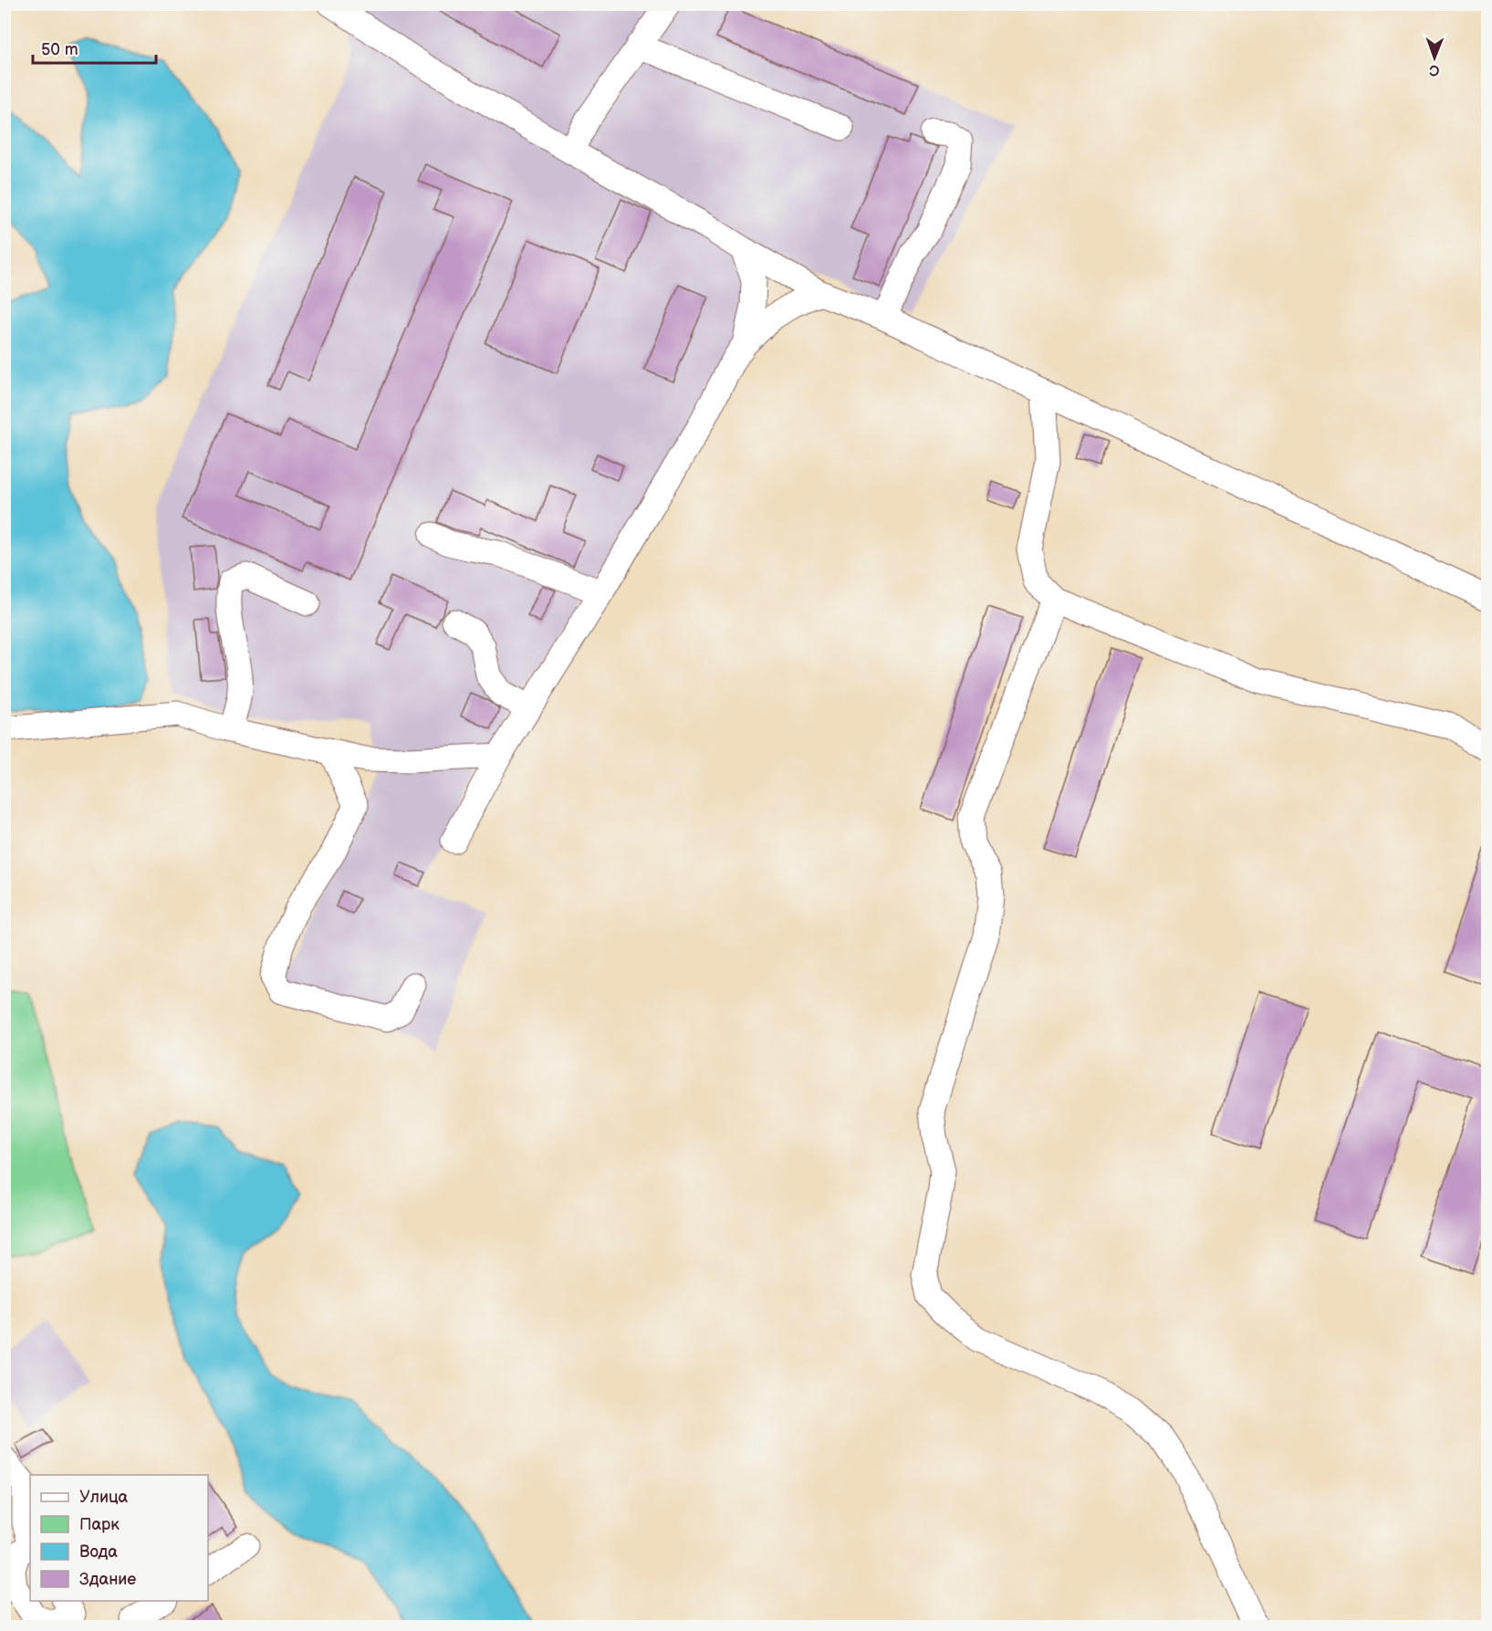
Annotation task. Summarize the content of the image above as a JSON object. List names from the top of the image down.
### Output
{
  "legend": [
    "Улица",
    "Парк",
    "Вода",
    "Здание"
  ],
  "scale_bar": "50 m",
  "north": "bottom"
}
